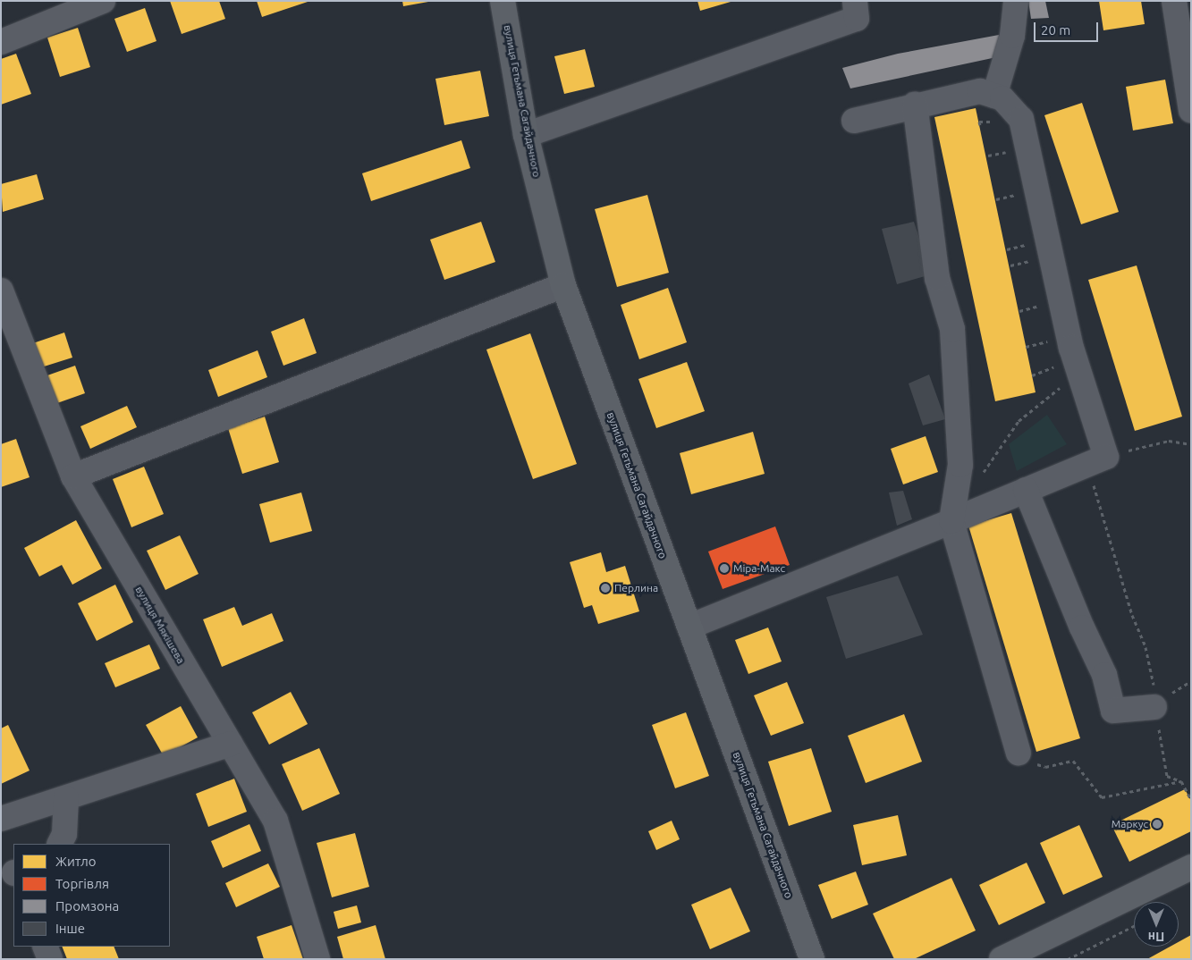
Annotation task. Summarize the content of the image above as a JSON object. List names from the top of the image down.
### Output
{
  "streets": {
    "main road": ["вулиця Гетьмана Сагайдачного"],
    "street": ["вулиця Мякішева"]
  },
  "places": ["Міра-Макс", "Перлина", "Маркус"],
  "legend": [
    "Житло",
    "Торгівля",
    "Промзона",
    "Інше"
  ],
  "scale_bar": "20 m",
  "north": "bottom"
}
